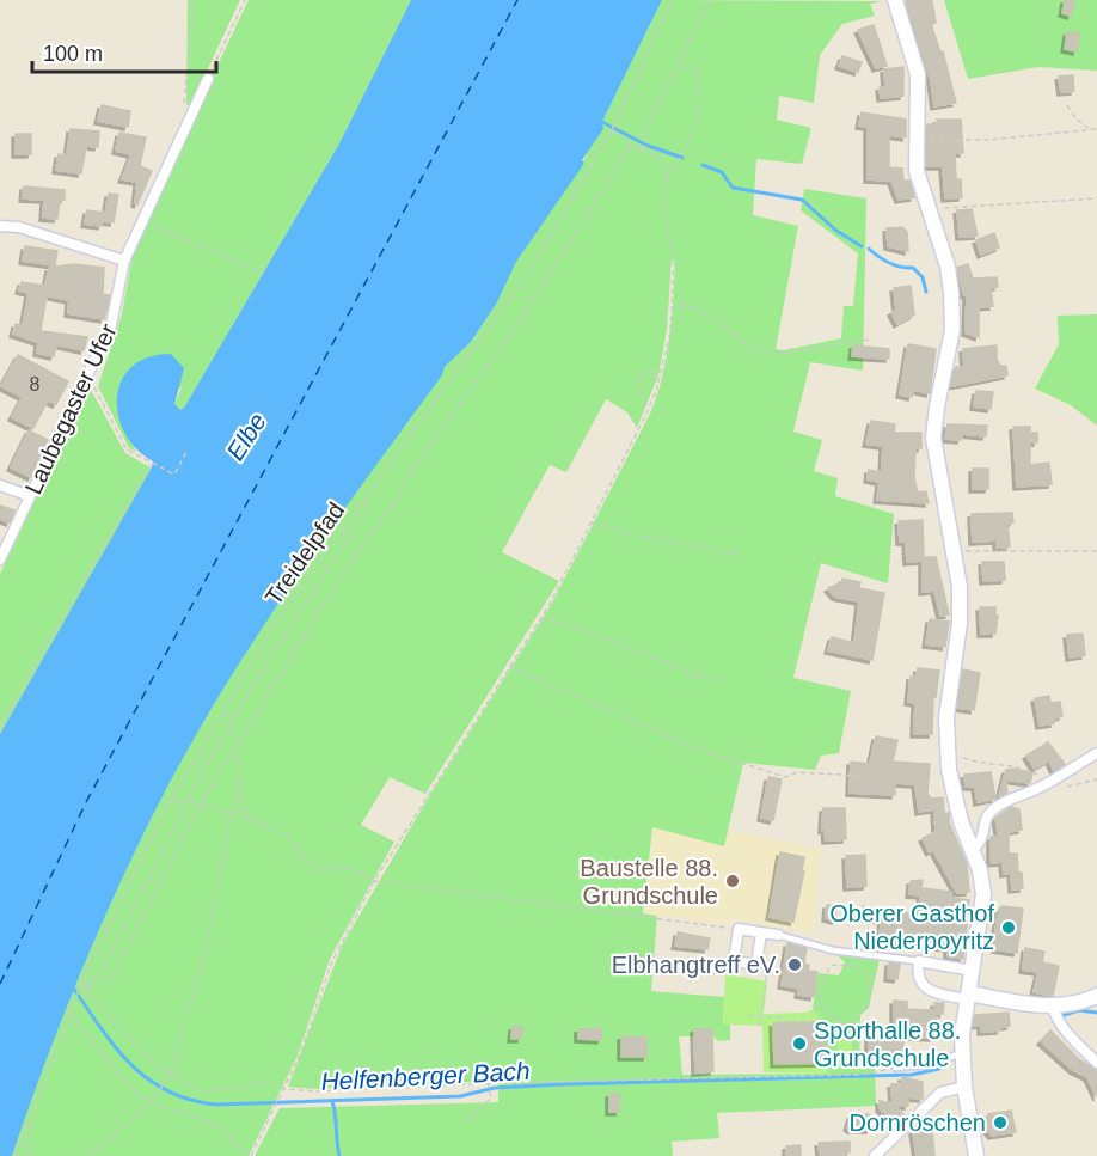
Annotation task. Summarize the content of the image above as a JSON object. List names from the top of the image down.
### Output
{
  "streets": {
    "street": ["Laubegaster Ufer"],
    "path": ["Treidelpfad"]
  },
  "water": ["Elbe", "Helfenberger Bach"],
  "places": [
    "Baustelle 88. Grundschule",
    "Oberer Gasthof Niederpoyritz",
    "Elbhangtreff eV.",
    "Sporthalle 88. Grundschule",
    "Dornröschen"
  ],
  "house_numbers": ["8"],
  "scale_bar": "100 m"
}
